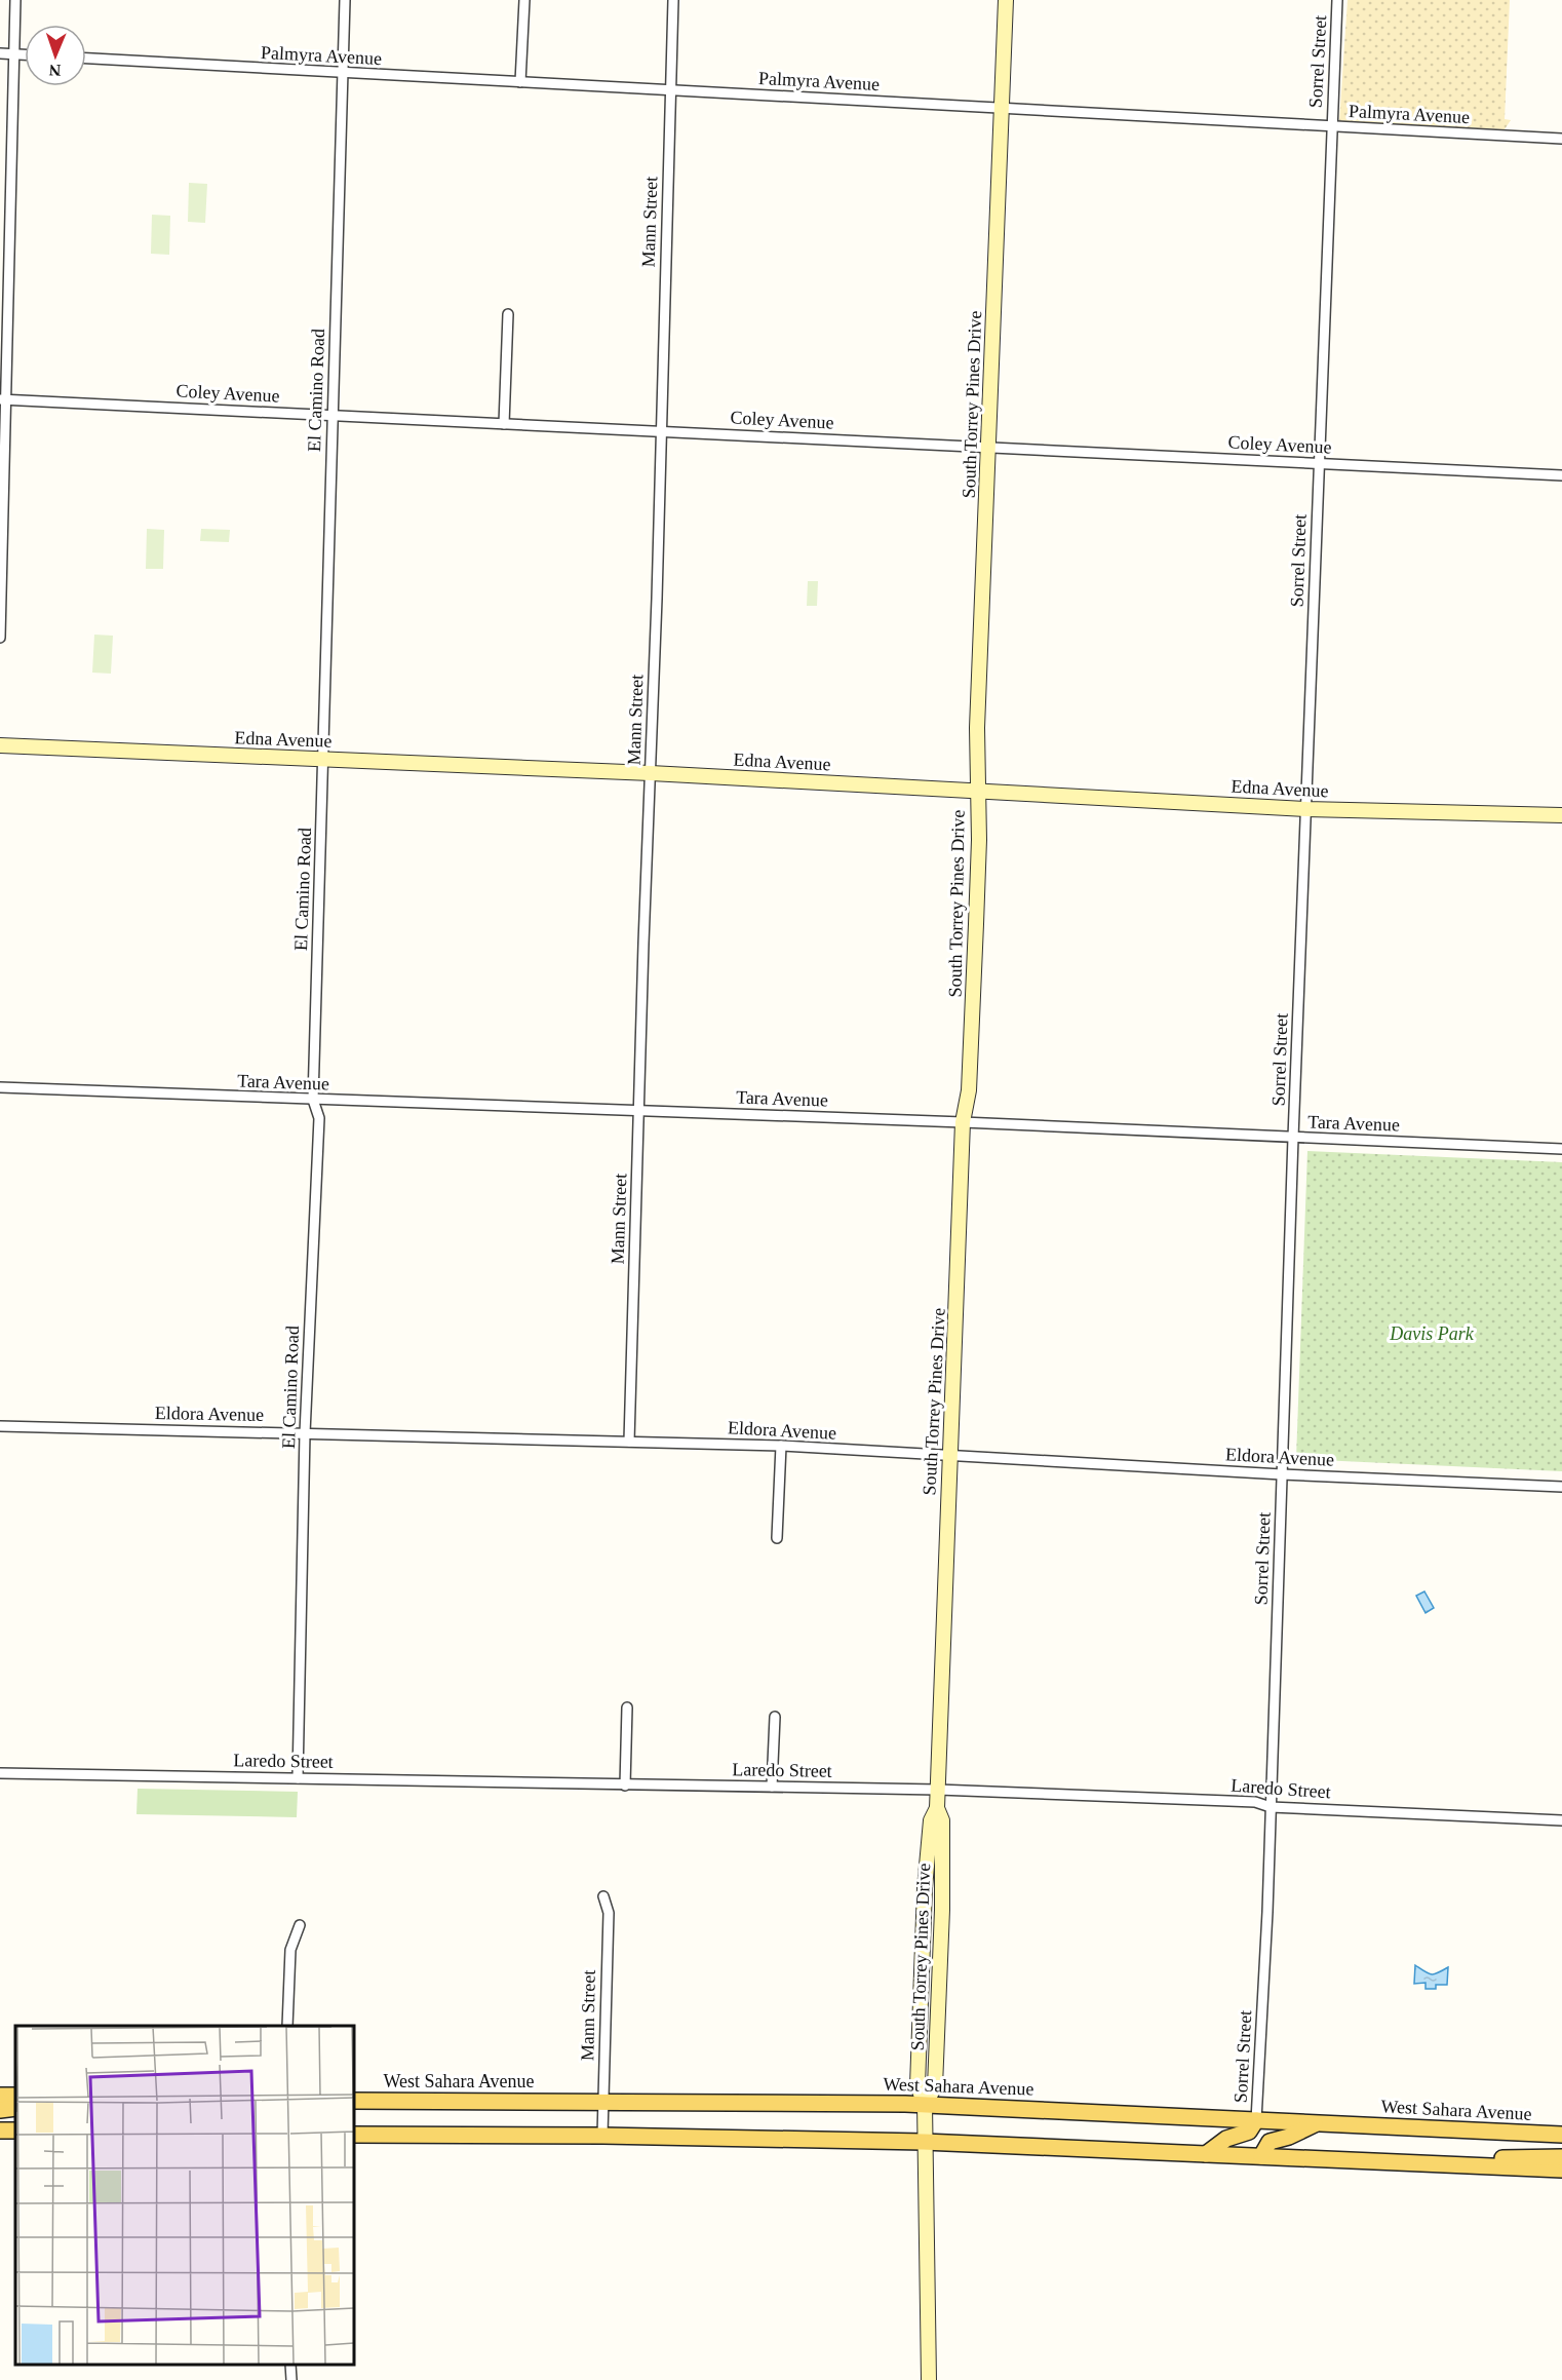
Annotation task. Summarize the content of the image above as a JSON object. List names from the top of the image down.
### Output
{
  "streets": {
    "main road": ["West Sahara Avenue"],
    "street": [
      "Palmyra Avenue",
      "Sorrel Street",
      "Mann Street",
      "El Camino Road",
      "Coley Avenue",
      "South Torrey Pines Drive",
      "Edna Avenue",
      "Tara Avenue",
      "Eldora Avenue",
      "Laredo Street"
    ]
  },
  "crossings": [
    ["Palmyra Avenue", "Sorrel Street"],
    ["Palmyra Avenue", "Mann Street"],
    ["Palmyra Avenue", "El Camino Road"],
    ["Palmyra Avenue", "South Torrey Pines Drive"],
    ["Sorrel Street", "Coley Avenue"],
    ["Sorrel Street", "Edna Avenue"],
    ["Sorrel Street", "Tara Avenue"],
    ["Sorrel Street", "Eldora Avenue"],
    ["Sorrel Street", "Laredo Street"],
    ["Sorrel Street", "West Sahara Avenue"],
    ["Mann Street", "Coley Avenue"],
    ["Mann Street", "Edna Avenue"],
    ["Mann Street", "Tara Avenue"],
    ["Mann Street", "Eldora Avenue"],
    ["Mann Street", "West Sahara Avenue"],
    ["El Camino Road", "Coley Avenue"],
    ["El Camino Road", "Edna Avenue"],
    ["El Camino Road", "Tara Avenue"],
    ["El Camino Road", "Eldora Avenue"],
    ["El Camino Road", "Laredo Street"],
    ["Coley Avenue", "South Torrey Pines Drive"],
    ["South Torrey Pines Drive", "Edna Avenue"],
    ["South Torrey Pines Drive", "Tara Avenue"],
    ["South Torrey Pines Drive", "Eldora Avenue"],
    ["South Torrey Pines Drive", "Laredo Street"],
    ["South Torrey Pines Drive", "West Sahara Avenue"]
  ],
  "parks": ["Davis Park"],
  "north": "bottom"
}
